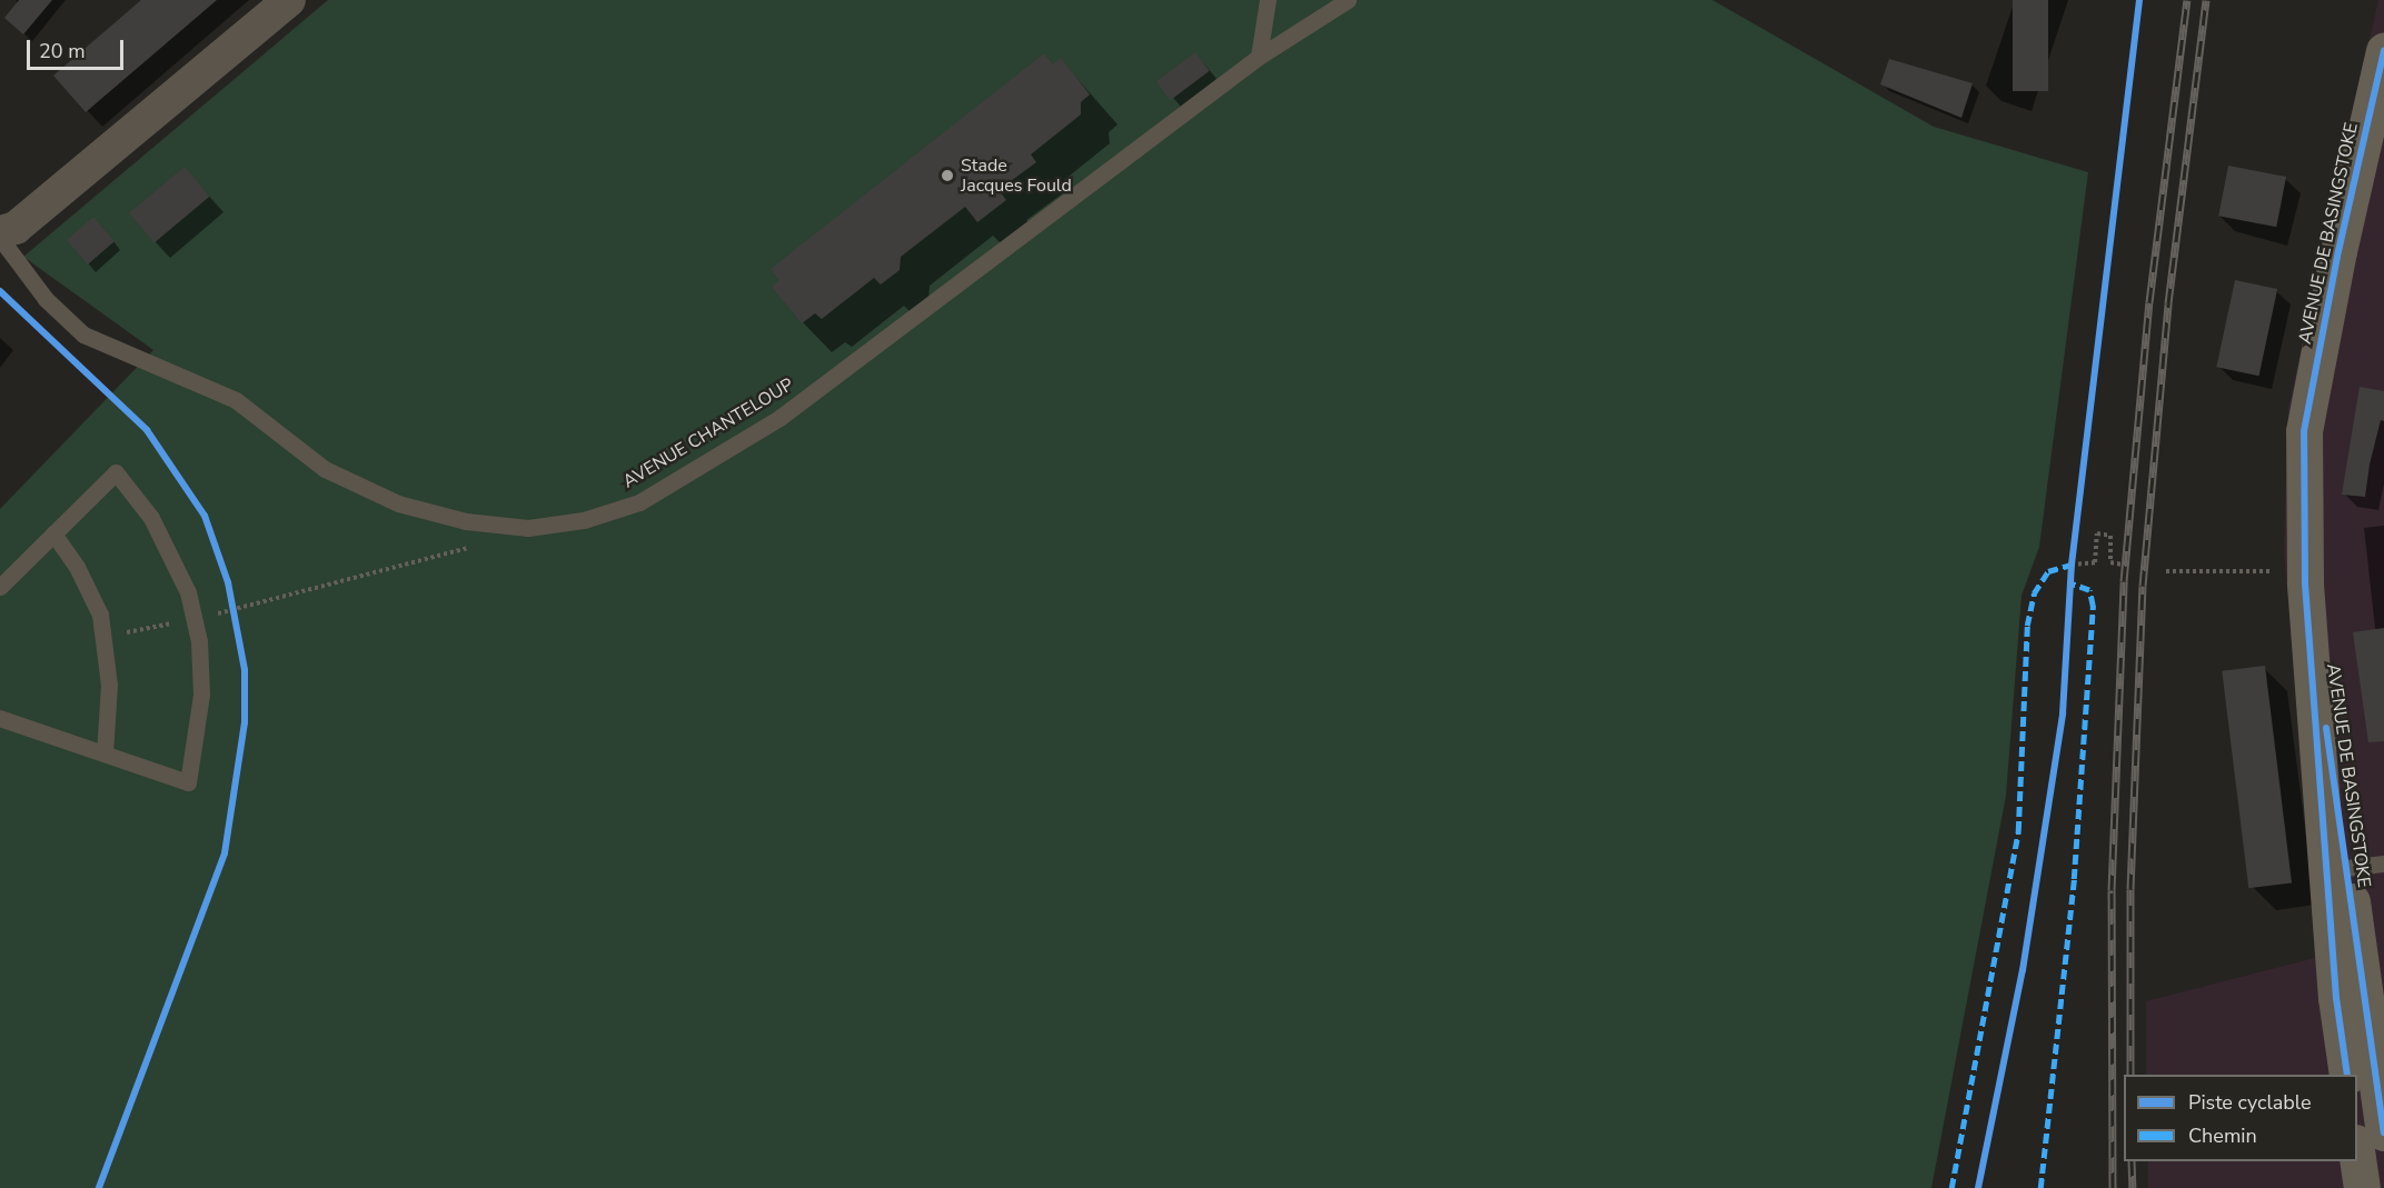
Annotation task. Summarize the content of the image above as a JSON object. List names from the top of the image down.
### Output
{
  "streets": {
    "main road": ["AVENUE DE BASINGSTOKE"],
    "lane": ["AVENUE CHANTELOUP"]
  },
  "places": ["Stade Jacques Fould"],
  "legend": ["Piste cyclable", "Chemin"],
  "scale_bar": "20 m"
}
